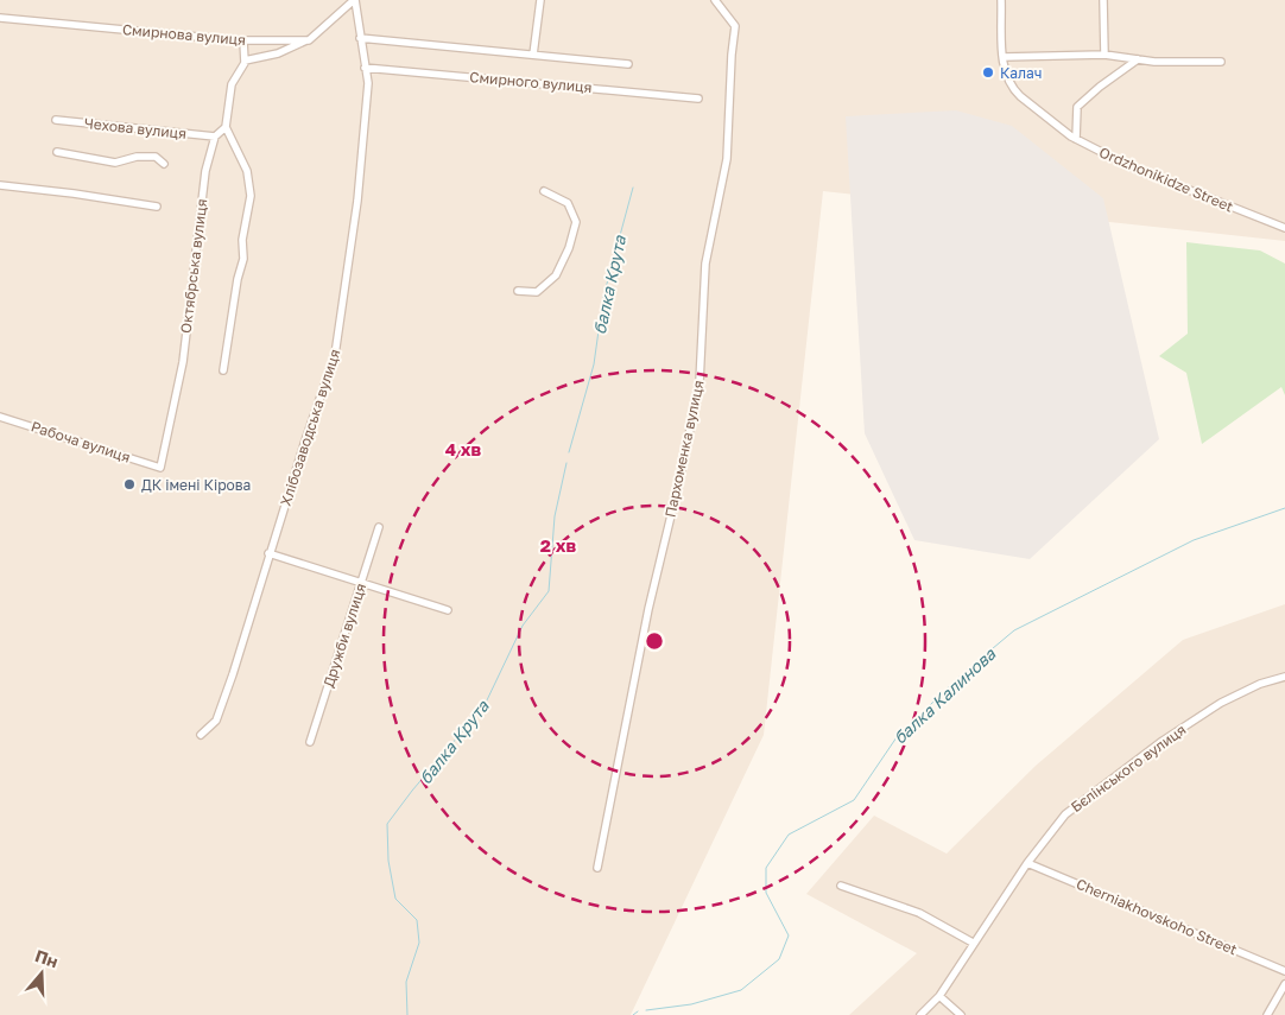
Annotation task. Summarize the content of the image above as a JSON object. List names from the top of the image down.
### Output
{
  "streets": {
    "street": [
      "Смирнова вулиця",
      "Смирного вулиця",
      "Чехова вулиця",
      "Ordzhonikidze Street",
      "Октябрська вулиця",
      "Хлібозаводська вулиця",
      "Рабоча вулиця",
      "Пархоменка вулиця",
      "Дружби вулиця",
      "Бєлінського вулиця",
      "Cherniakhovskoho Street"
    ]
  },
  "crossings": [
    ["Смирного вулиця", "Хлібозаводська вулиця"],
    ["Чехова вулиця", "Октябрська вулиця"],
    ["Октябрська вулиця", "Рабоча вулиця"],
    ["Бєлінського вулиця", "Cherniakhovskoho Street"]
  ],
  "water": ["балка Крута", "балка Калинова"],
  "places": ["Калач", "ДК імені Кірова"],
  "north": "top",
  "rings": ["4 хв", "2 хв"]
}
